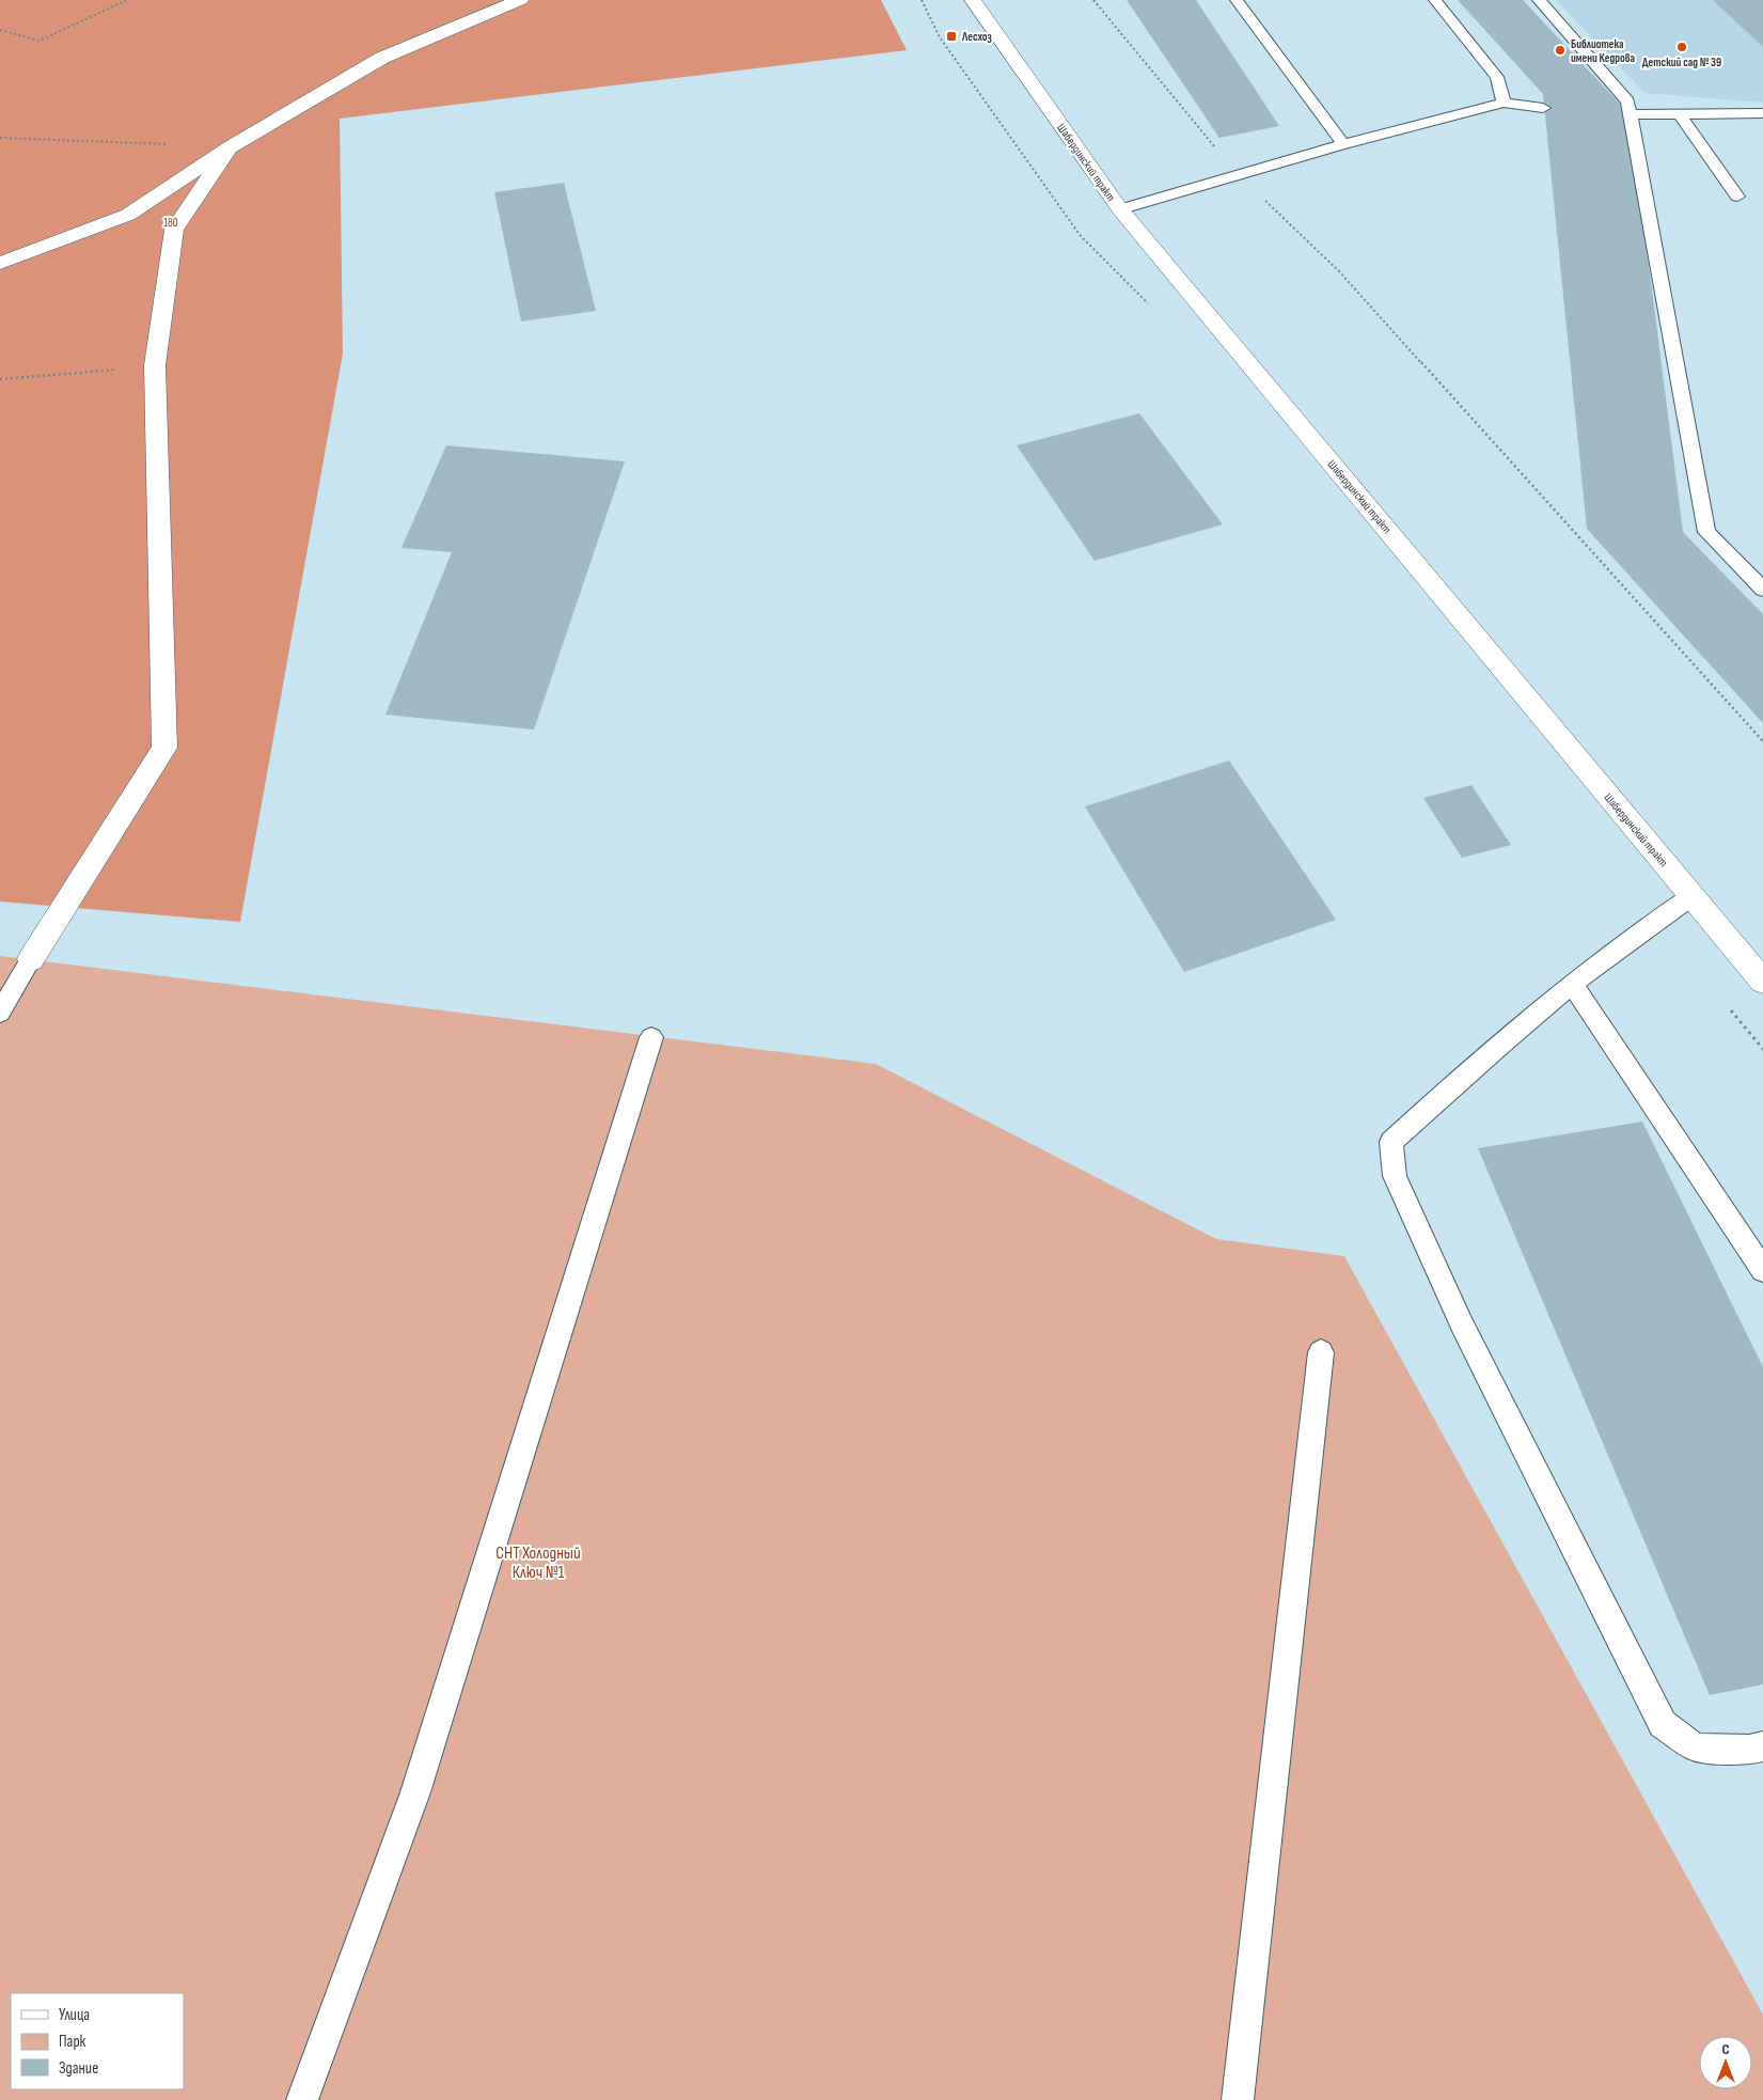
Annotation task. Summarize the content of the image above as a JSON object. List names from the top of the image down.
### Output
{
  "streets": {
    "street": ["Шабердинский тракт"]
  },
  "parks": ["180", "СНТ Холодный Ключ №1"],
  "places": {
    "transit": ["Лесхоз"],
    "other": ["Детский сад № 39", "Библиотека имени Кедрова"]
  },
  "legend": ["Улица", "Парк", "Здание"],
  "north": "top"
}
